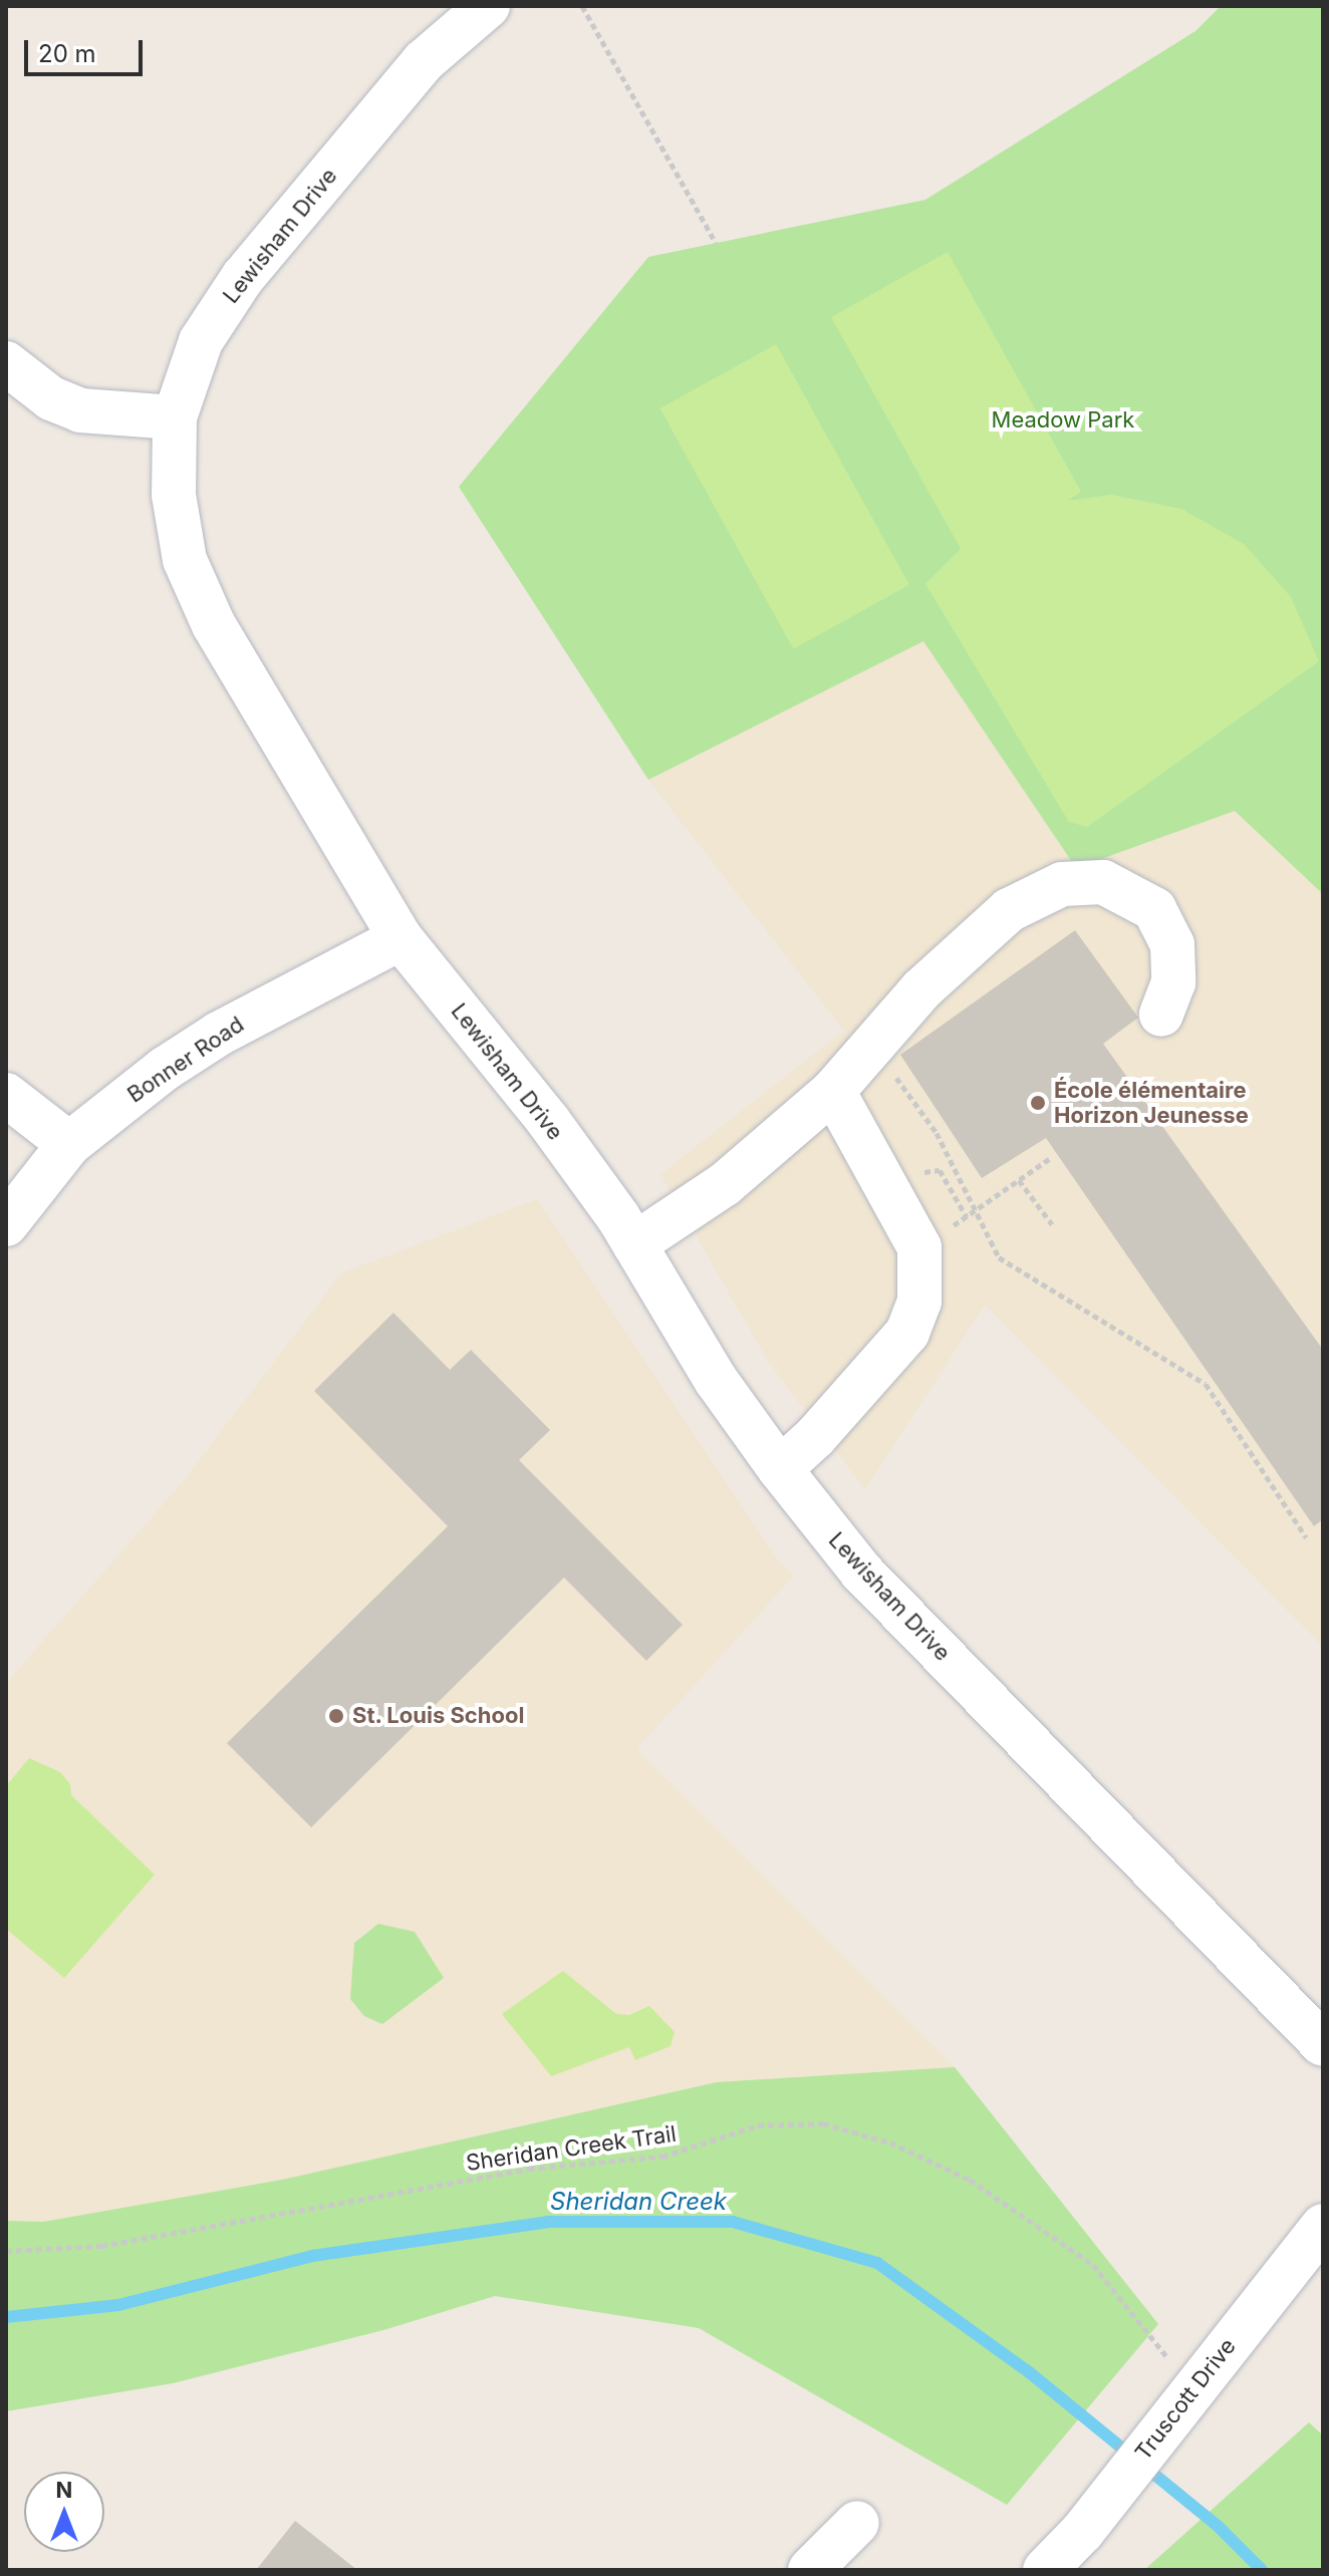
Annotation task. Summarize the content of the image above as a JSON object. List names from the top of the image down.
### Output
{
  "streets": {
    "street": ["Lewisham Drive", "Bonner Road", "Truscott Drive"],
    "path": ["Sheridan Creek Trail"]
  },
  "crossings": [
    ["Lewisham Drive", "Bonner Road"],
    ["Sheridan Creek Trail", "Truscott Drive"]
  ],
  "water": ["Sheridan Creek"],
  "parks": ["Meadow Park"],
  "places": ["École élémentaire Horizon Jeunesse", "St. Louis School"],
  "scale_bar": "20 m",
  "north": "top"
}
